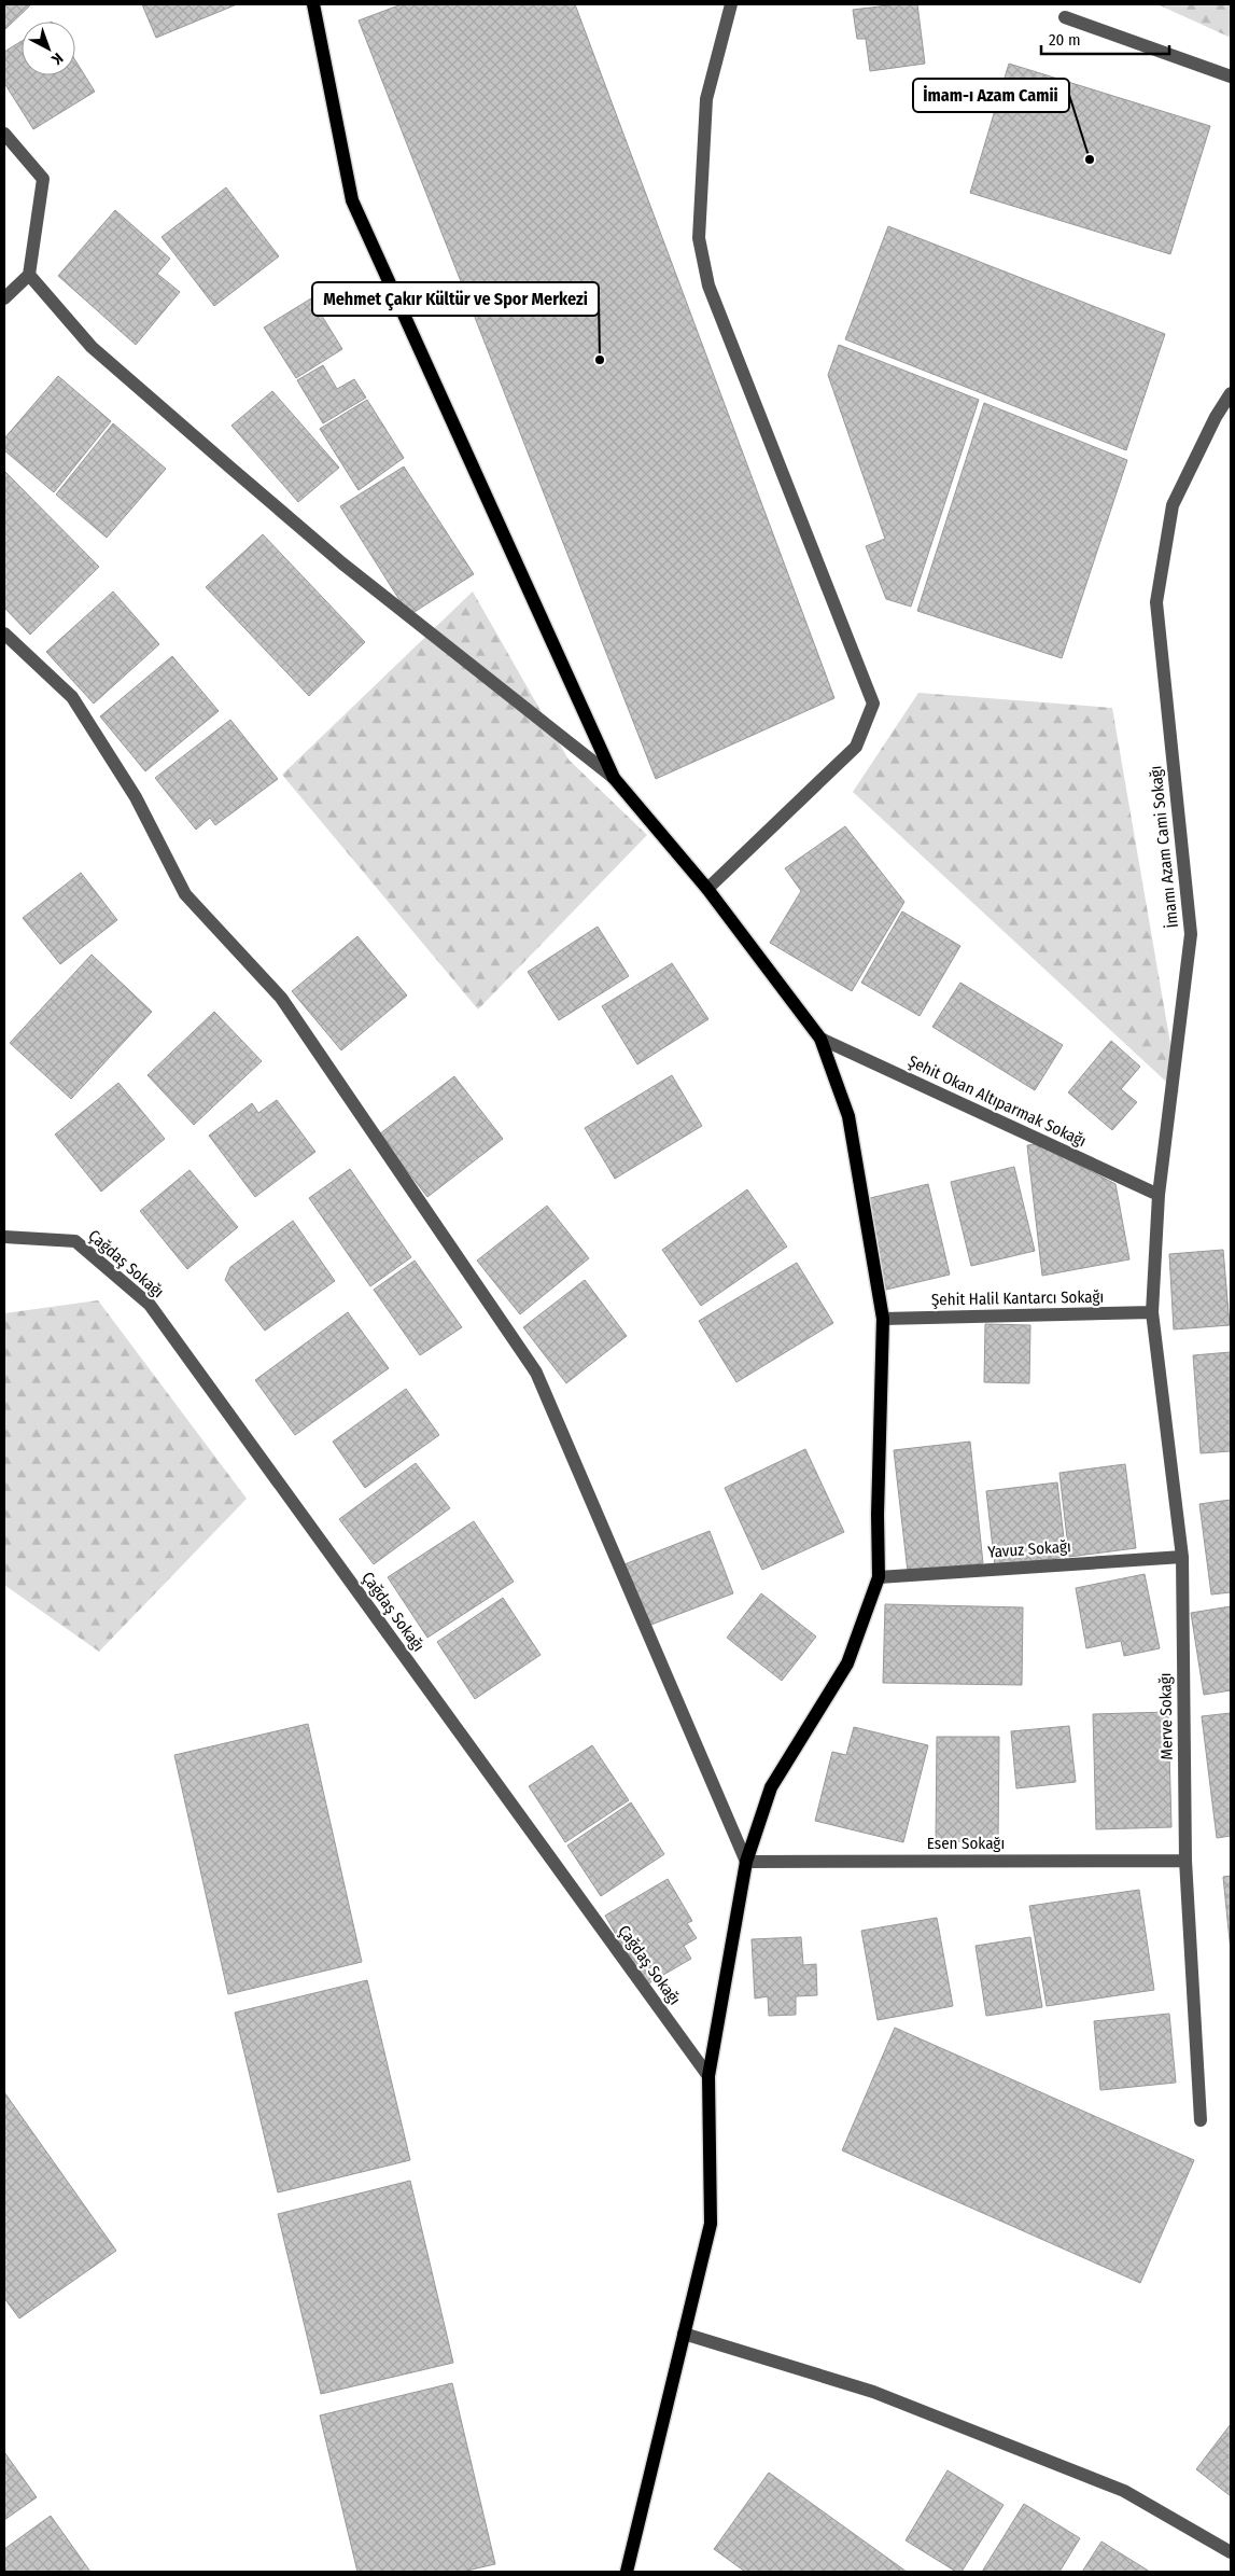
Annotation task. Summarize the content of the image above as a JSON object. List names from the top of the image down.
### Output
{
  "streets": {
    "street": [
      "İmamı Azam Cami Sokağı",
      "Şehit Okan Altıparmak Sokağı",
      "Çağdaş Sokağı",
      "Şehit Halil Kantarcı Sokağı",
      "Yavuz Sokağı",
      "Merve Sokağı",
      "Esen Sokağı"
    ]
  },
  "crossings": [
    ["İmamı Azam Cami Sokağı", "Şehit Okan Altıparmak Sokağı"],
    ["İmamı Azam Cami Sokağı", "Şehit Halil Kantarcı Sokağı"],
    ["İmamı Azam Cami Sokağı", "Merve Sokağı"],
    ["Şehit Halil Kantarcı Sokağı", "Merve Sokağı"],
    ["Yavuz Sokağı", "Merve Sokağı"],
    ["Merve Sokağı", "Esen Sokağı"]
  ],
  "places": ["İmam-ı Azam Camii", "Mehmet Çakır Kültür ve Spor Merkezi"],
  "scale_bar": "20 m",
  "north": "bottom right"
}
